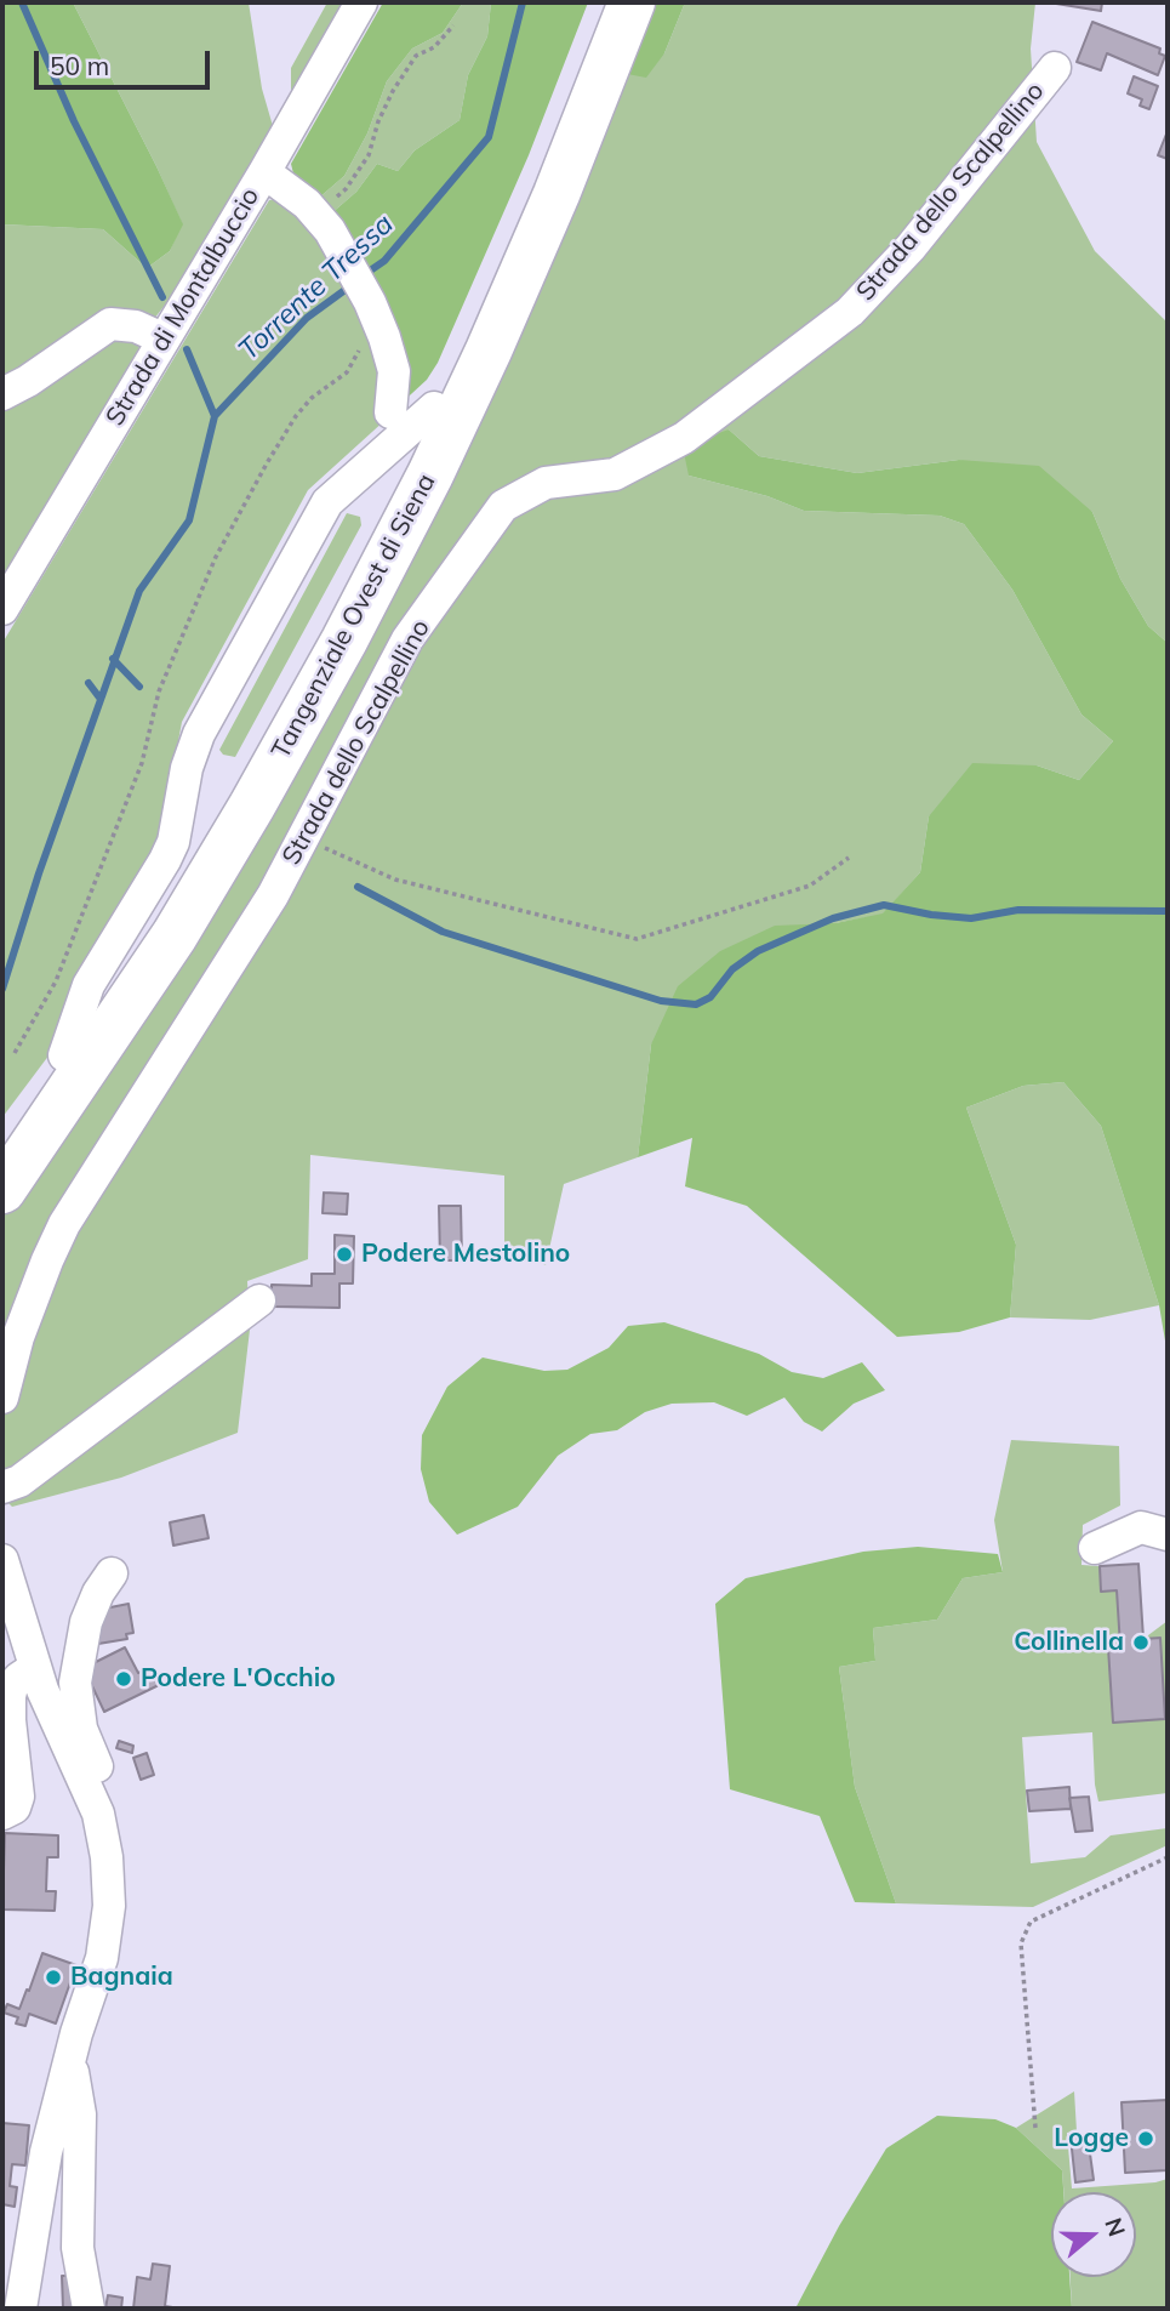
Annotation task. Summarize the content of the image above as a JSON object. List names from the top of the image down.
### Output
{
  "streets": {
    "highway": ["Tangenziale Ovest di Siena"],
    "street": ["Strada dello Scalpellino", "Strada di Montalbuccio"]
  },
  "water": ["Torrente Tressa"],
  "places": [
    "Podere Mestolino",
    "Collinella",
    "Podere L'Occhio",
    "Bagnaia",
    "Logge"
  ],
  "scale_bar": "50 m",
  "north": "right"
}
